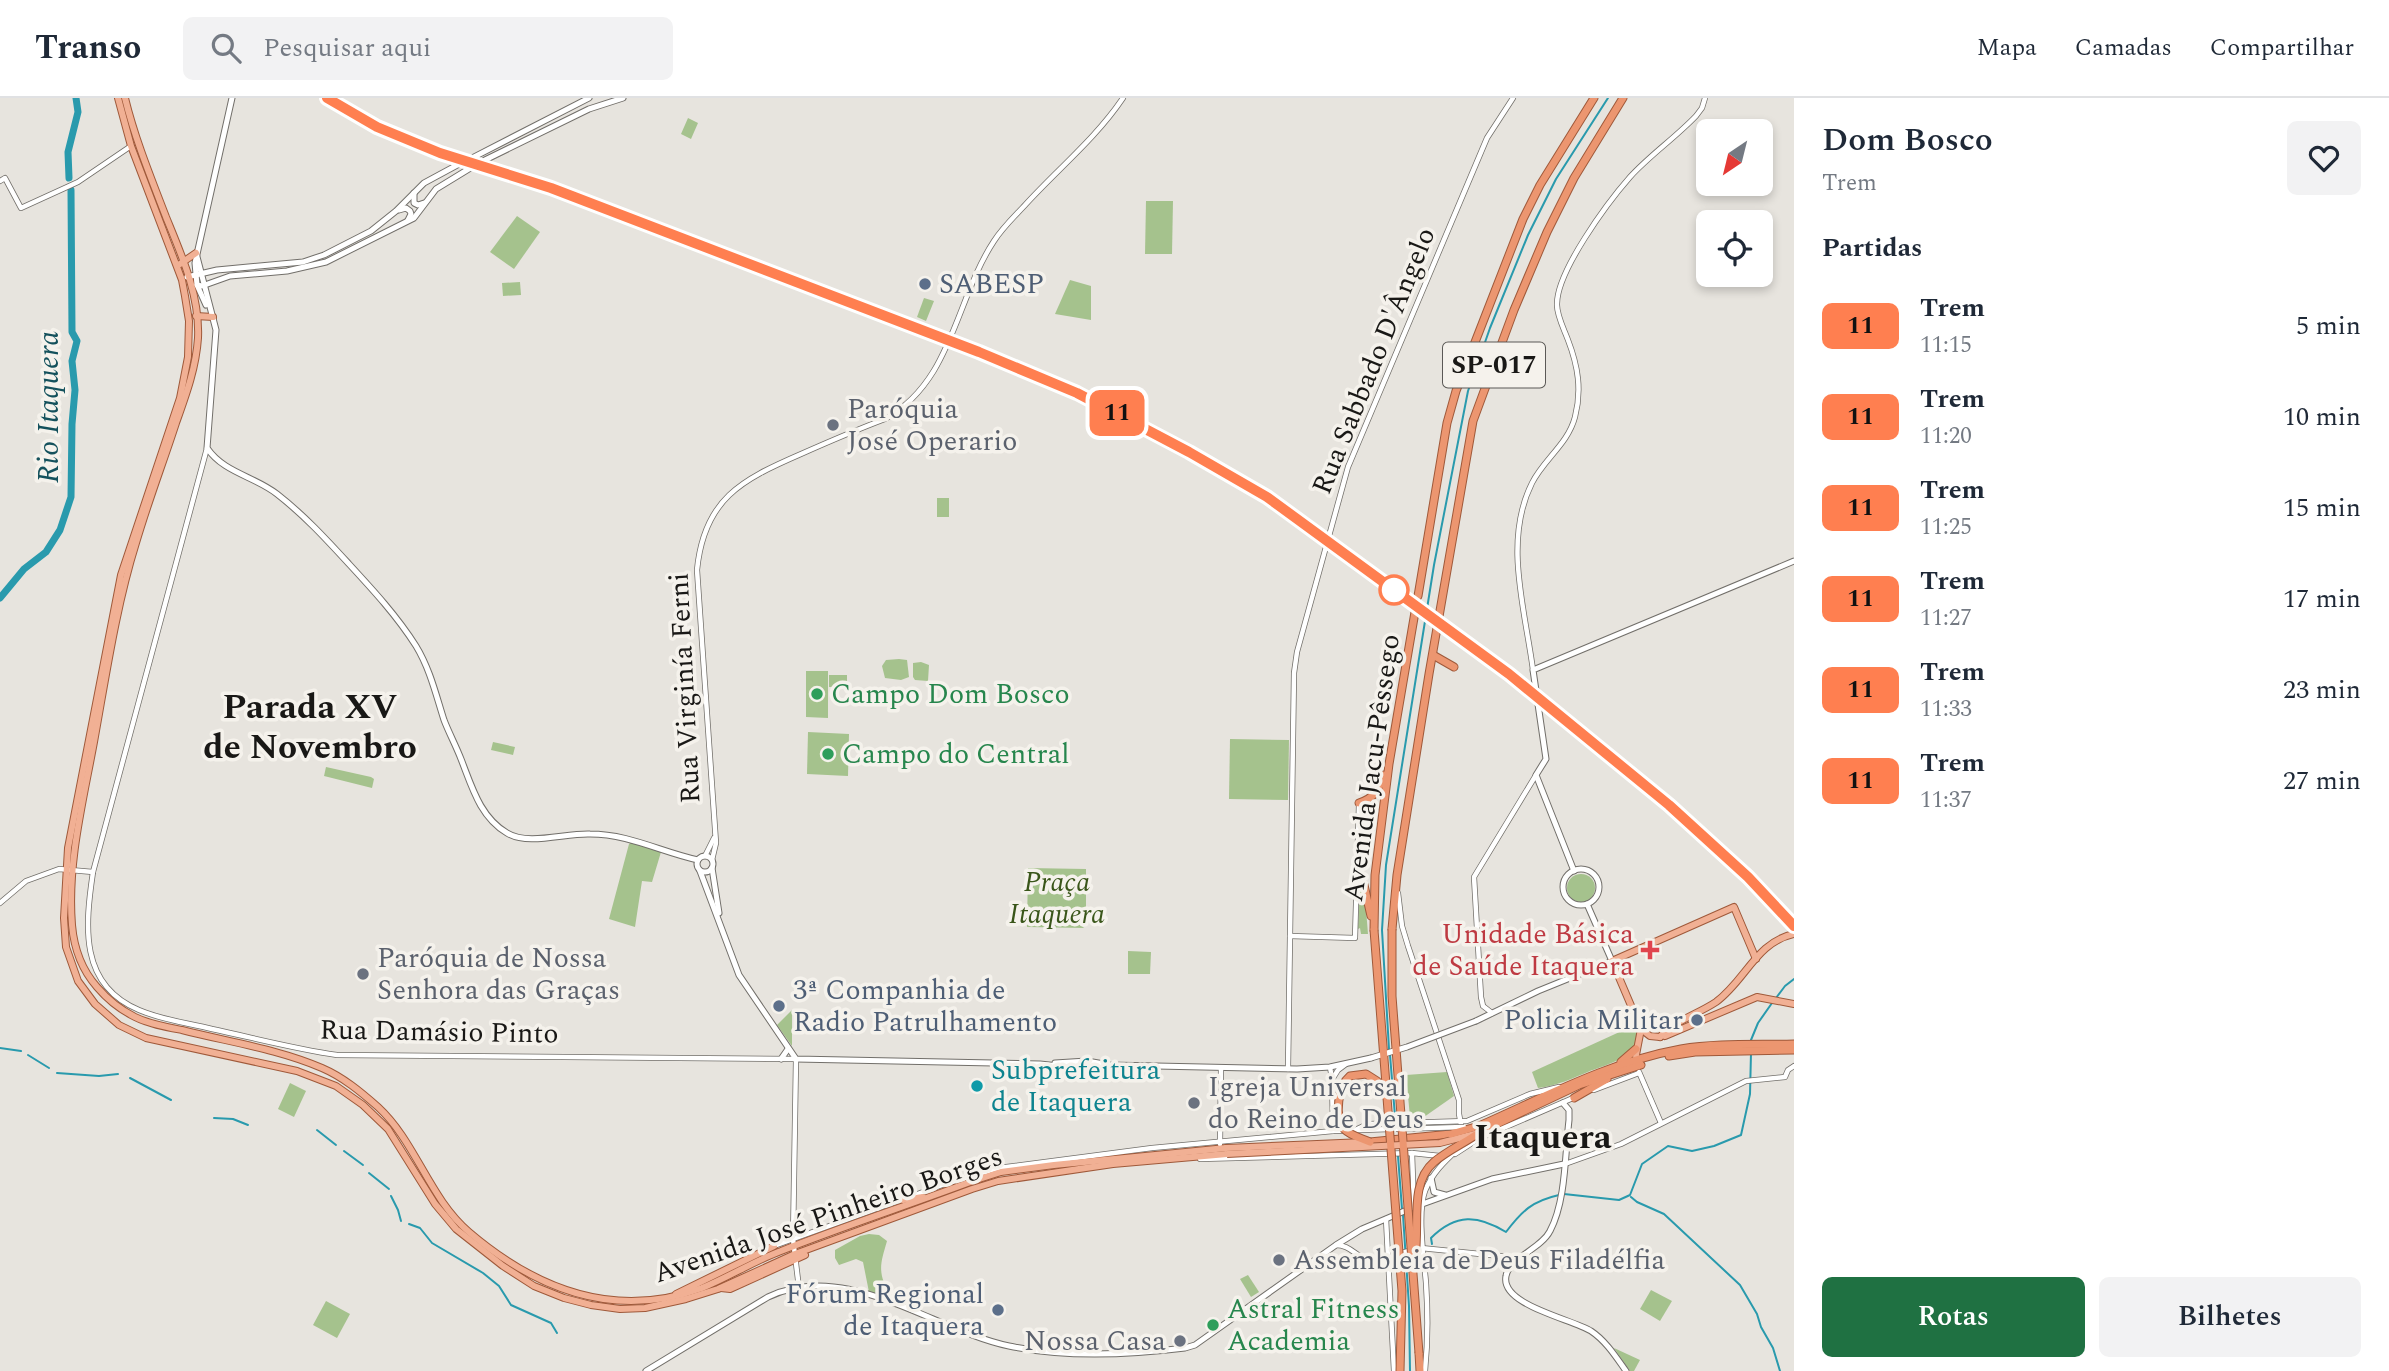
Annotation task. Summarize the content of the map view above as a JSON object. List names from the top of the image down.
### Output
{
  "streets": {
    "highway": ["SP-017", "Avenida Jacu-Pêssego", "Avenida José Pinheiro Borges"],
    "street": ["Rua Sabbado D'Ângelo", "Rua Virginía Ferni", "Rua Damásio Pinto"]
  },
  "crossings": [
    ["SP-017", "Avenida Jacu-Pêssego"]
  ],
  "districts": ["Parada XV de Novembro", "Itaquera"],
  "water": ["Rio Itaquera"],
  "parks": ["Praça Itaquera"],
  "places": {
    "other": [
      "SABESP",
      "Paróquia José Operario",
      "Campo Dom Bosco",
      "Campo do Central",
      "Paróquia de Nossa Senhora das Graças",
      "3ª Companhia de Radio Patrulhamento",
      "Policia Militar",
      "Subprefeitura de Itaquera",
      "Igreja Universal do Reino de Deus",
      "Assembleia de Deus Filadélfia",
      "Fórum Regional de Itaquera",
      "Astral Fitness Academia",
      "Nossa Casa"
    ],
    "health": ["Unidade Básica de Saúde Itaquera"]
  },
  "north": "bottom left",
  "page": {
    "header": "Transo",
    "search": "Pesquisar aqui",
    "nav": ["Mapa", "Camadas", "Compartilhar"],
    "on_map": "11",
    "heading": [
      ["Dom Bosco", "Trem"],
      "Partidas"
    ],
    "list": [
      {
        "mark": "11",
        "name": "Trem",
        "note": "11:15",
        "value": "5 min"
      },
      {
        "mark": "11",
        "name": "Trem",
        "note": "11:20",
        "value": "10 min"
      },
      {
        "mark": "11",
        "name": "Trem",
        "note": "11:25",
        "value": "15 min"
      },
      {
        "mark": "11",
        "name": "Trem",
        "note": "11:27",
        "value": "17 min"
      },
      {
        "mark": "11",
        "name": "Trem",
        "note": "11:33",
        "value": "23 min"
      },
      {
        "mark": "11",
        "name": "Trem",
        "note": "11:37",
        "value": "27 min"
      }
    ],
    "buttons": ["Rotas", "Bilhetes"]
  }
}
